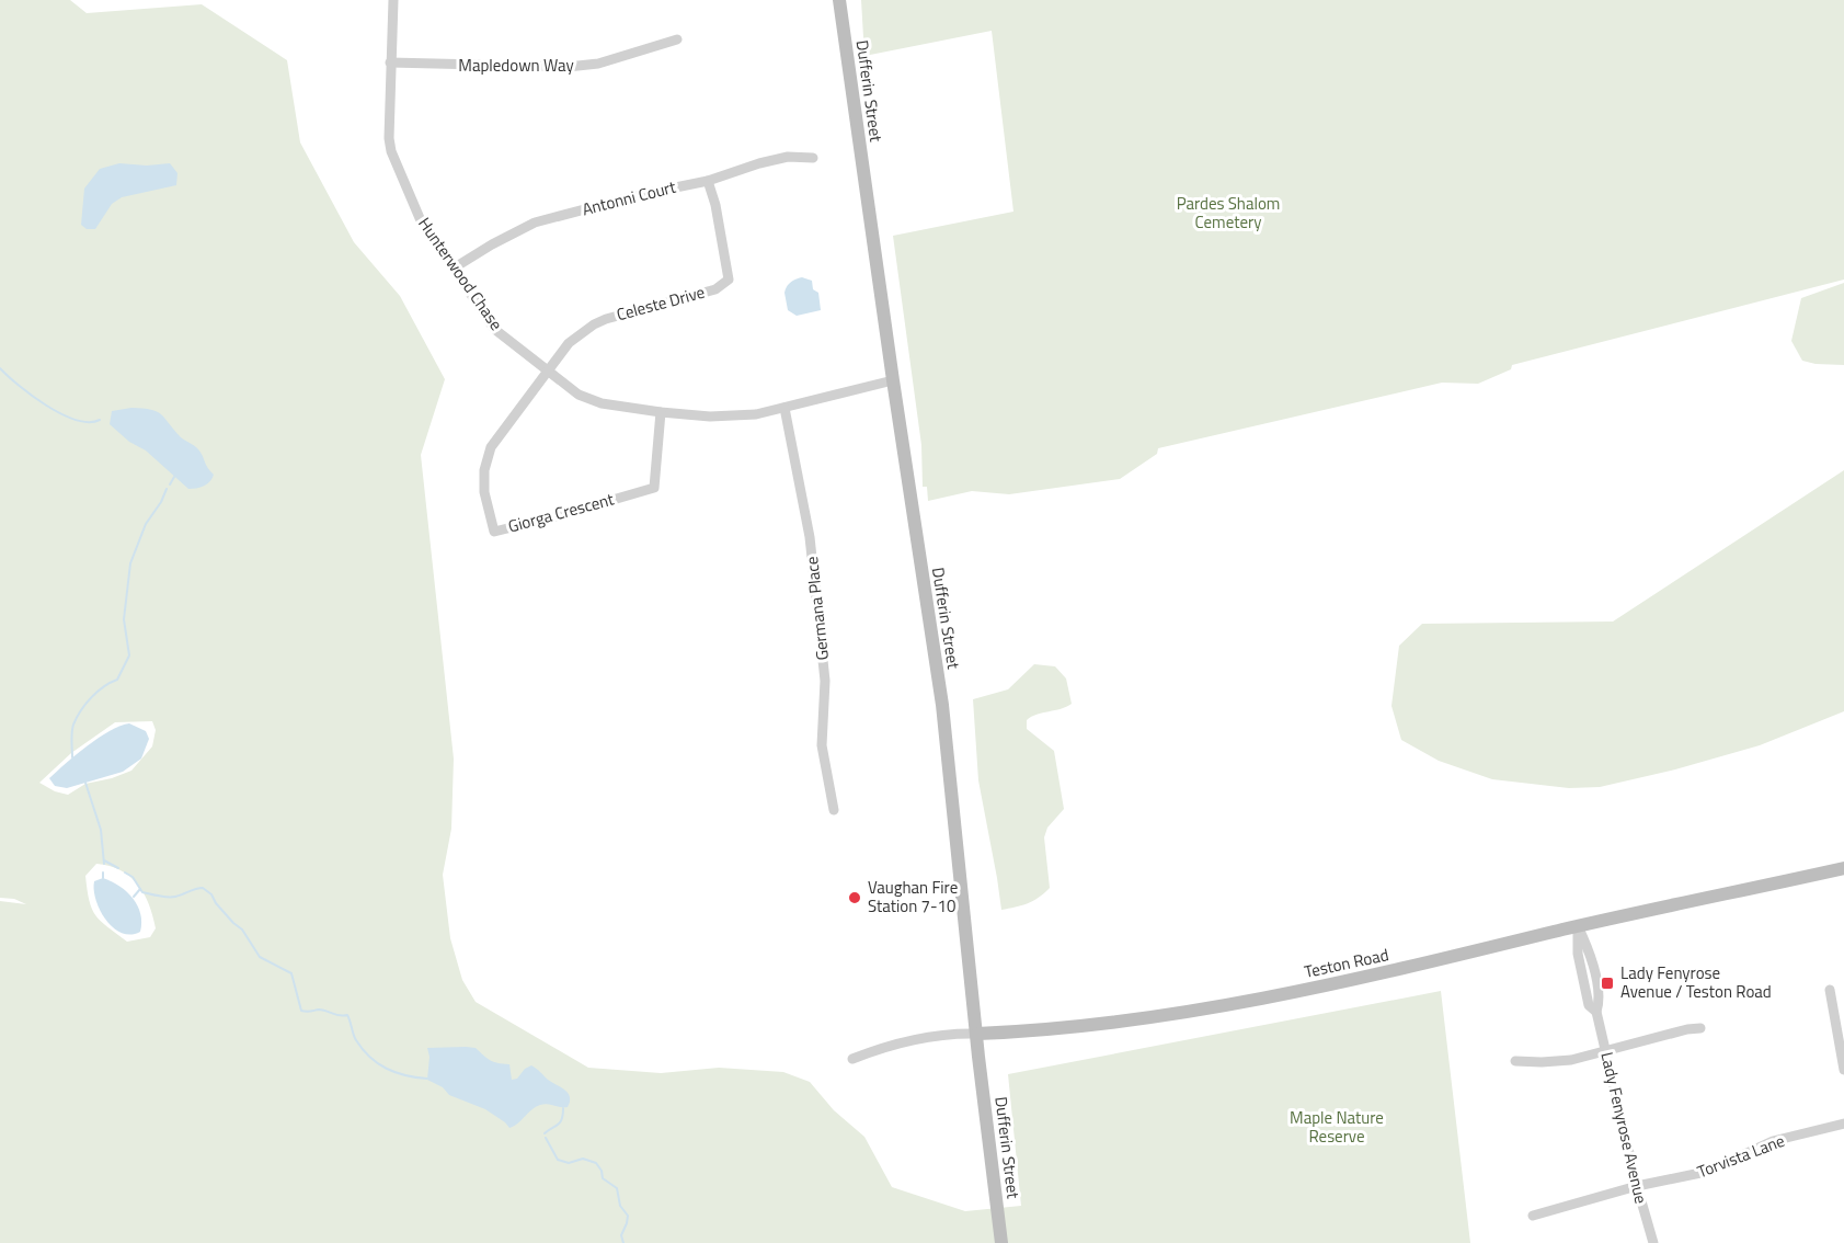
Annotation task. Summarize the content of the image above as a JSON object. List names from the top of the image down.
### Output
{
  "streets": {
    "main road": ["Dufferin Street", "Teston Road"],
    "street": [
      "Mapledown Way",
      "Antonni Court",
      "Hunterwood Chase",
      "Celeste Drive",
      "Giorga Crescent",
      "Germana Place",
      "Lady Fenyrose Avenue",
      "Torvista Lane"
    ]
  },
  "crossings": [
    ["Mapledown Way", "Hunterwood Chase"],
    ["Dufferin Street", "Hunterwood Chase"],
    ["Dufferin Street", "Teston Road"],
    ["Antonni Court", "Hunterwood Chase"],
    ["Antonni Court", "Celeste Drive"],
    ["Hunterwood Chase", "Celeste Drive"],
    ["Hunterwood Chase", "Giorga Crescent"],
    ["Hunterwood Chase", "Germana Place"],
    ["Celeste Drive", "Giorga Crescent"],
    ["Teston Road", "Lady Fenyrose Avenue"],
    ["Lady Fenyrose Avenue", "Torvista Lane"]
  ],
  "parks": ["Pardes Shalom Cemetery", "Maple Nature Reserve"],
  "places": {
    "other": ["Vaughan Fire Station 7-10"],
    "transit": ["Lady Fenyrose Avenue / Teston Road"]
  }
}
